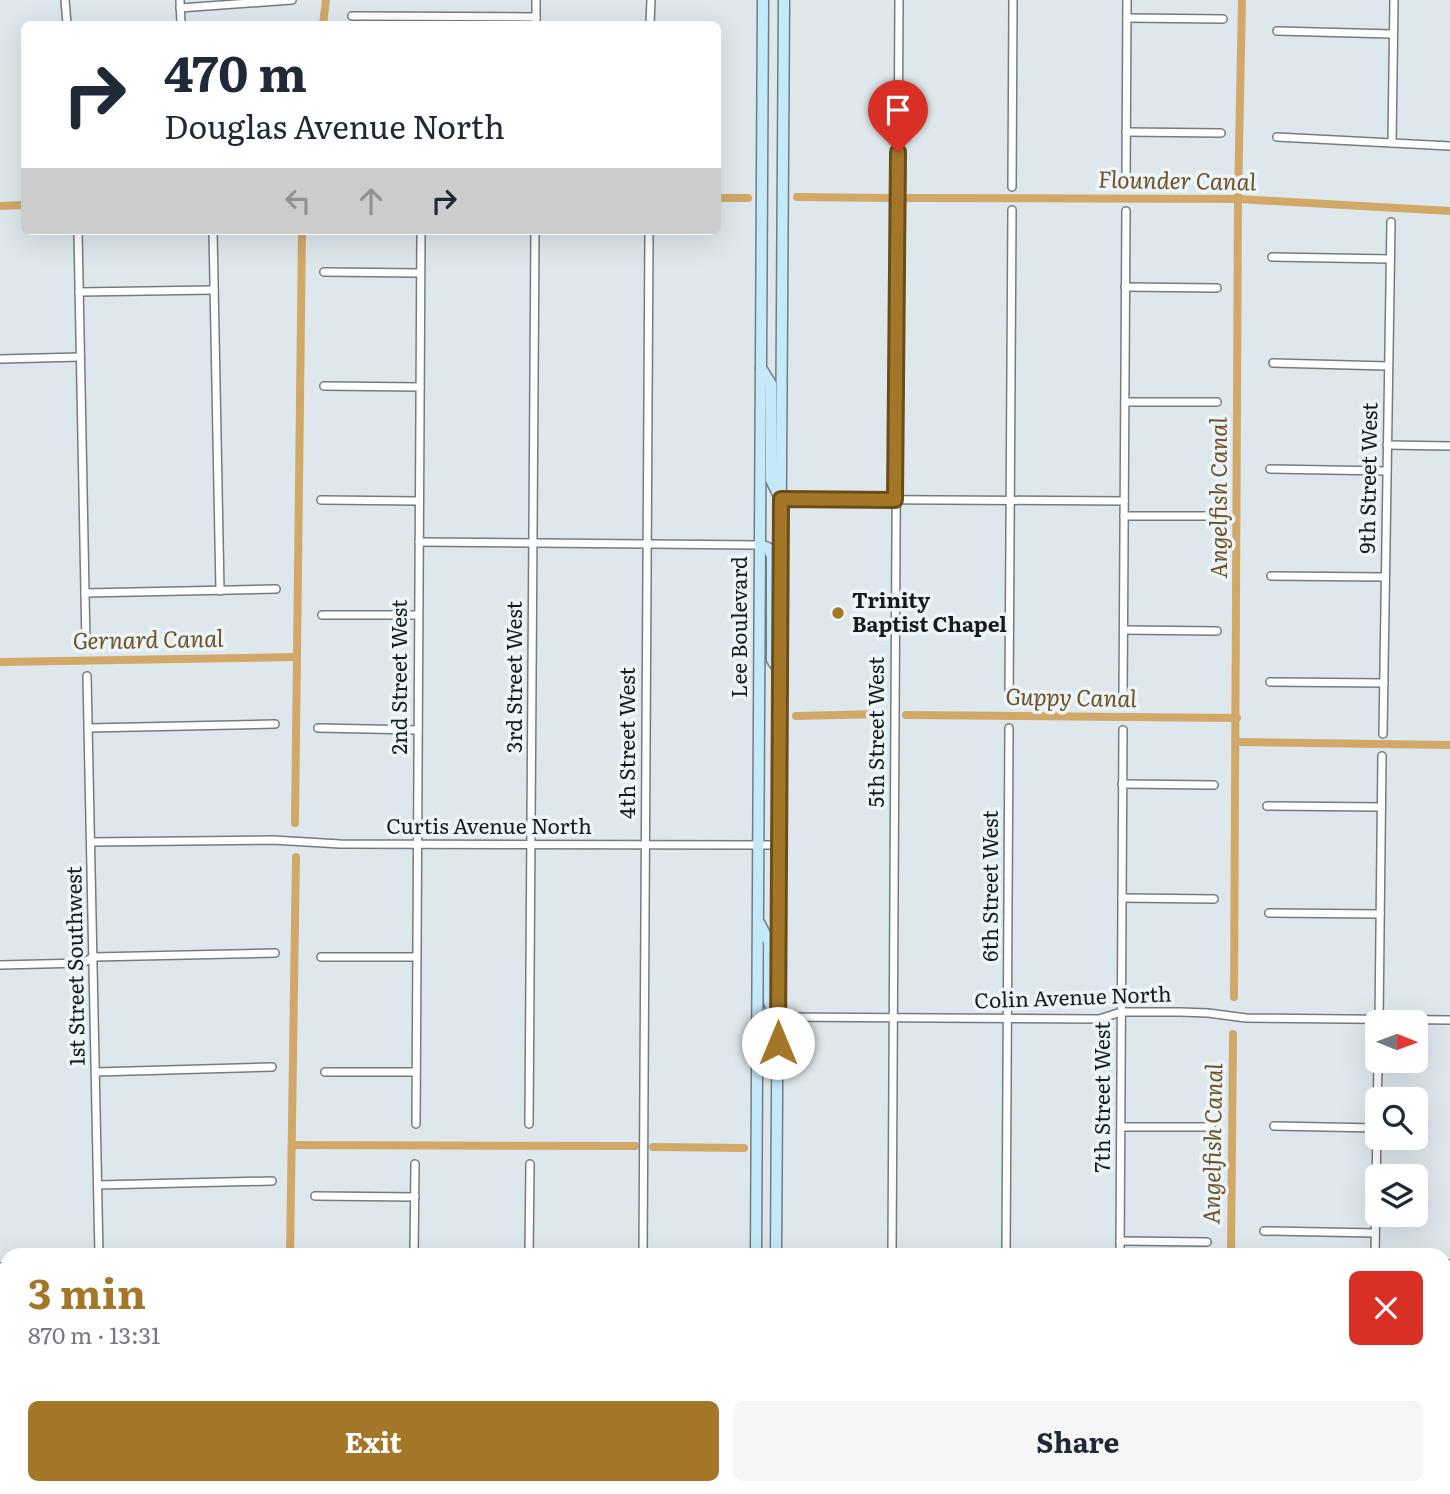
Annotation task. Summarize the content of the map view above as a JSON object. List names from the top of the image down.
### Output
{
  "streets": {
    "main road": ["Lee Boulevard"],
    "street": [
      "9th Street West",
      "2nd Street West",
      "3rd Street West",
      "5th Street West",
      "4th Street West",
      "Curtis Avenue North",
      "6th Street West",
      "1st Street Southwest",
      "Colin Avenue North",
      "7th Street West"
    ]
  },
  "crossings": [
    ["Lee Boulevard", "Curtis Avenue North"],
    ["Lee Boulevard", "Colin Avenue North"],
    ["2nd Street West", "Curtis Avenue North"],
    ["3rd Street West", "Curtis Avenue North"],
    ["5th Street West", "Colin Avenue North"],
    ["4th Street West", "Curtis Avenue North"],
    ["Curtis Avenue North", "1st Street Southwest"],
    ["6th Street West", "Colin Avenue North"],
    ["Colin Avenue North", "7th Street West"]
  ],
  "water": [
    "Flounder Canal",
    "Angelfish Canal",
    "Gernard Canal",
    "Guppy Canal"
  ],
  "places": ["Trinity Baptist Chapel"],
  "north": "right",
  "page": {
    "turn": ["470 m", "Douglas Avenue North"],
    "heading": ["3 min", "870 m · 13:31"],
    "buttons": ["Exit", "Share"]
  }
}
